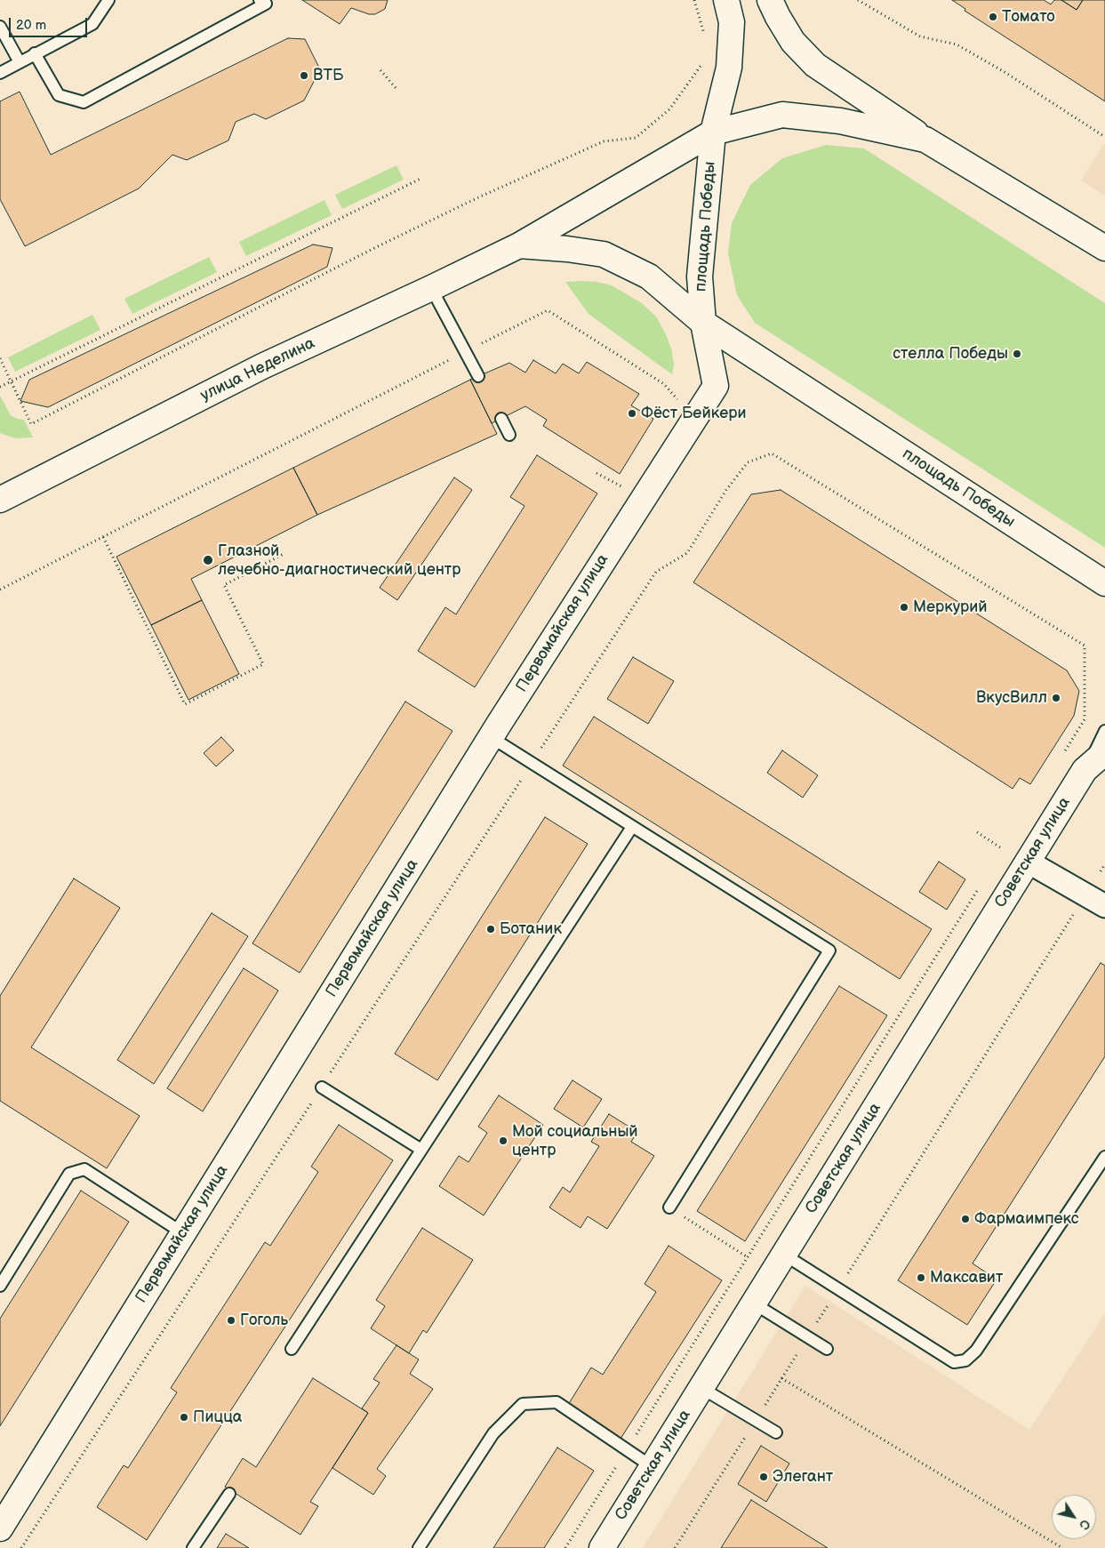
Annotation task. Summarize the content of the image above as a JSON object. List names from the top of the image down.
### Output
{
  "streets": {
    "main road": [
      "площадь Победы",
      "улица Неделина",
      "Первомайская улица",
      "Советская улица"
    ]
  },
  "crossings": [
    ["площадь Победы", "улица Неделина"],
    ["площадь Победы", "Первомайская улица"]
  ],
  "places": [
    "Томато",
    "ВТБ",
    "стелла Победы",
    "Фёст Бейкери",
    "Глазной лечебно-диагностический центр",
    "Меркурий",
    "ВкусВилл",
    "Ботаник",
    "Мой социальный центр",
    "Фармаимпекс",
    "Максавит",
    "Гоголь",
    "Пицца",
    "Элегант"
  ],
  "scale_bar": "20 m",
  "north": "bottom right"
}
